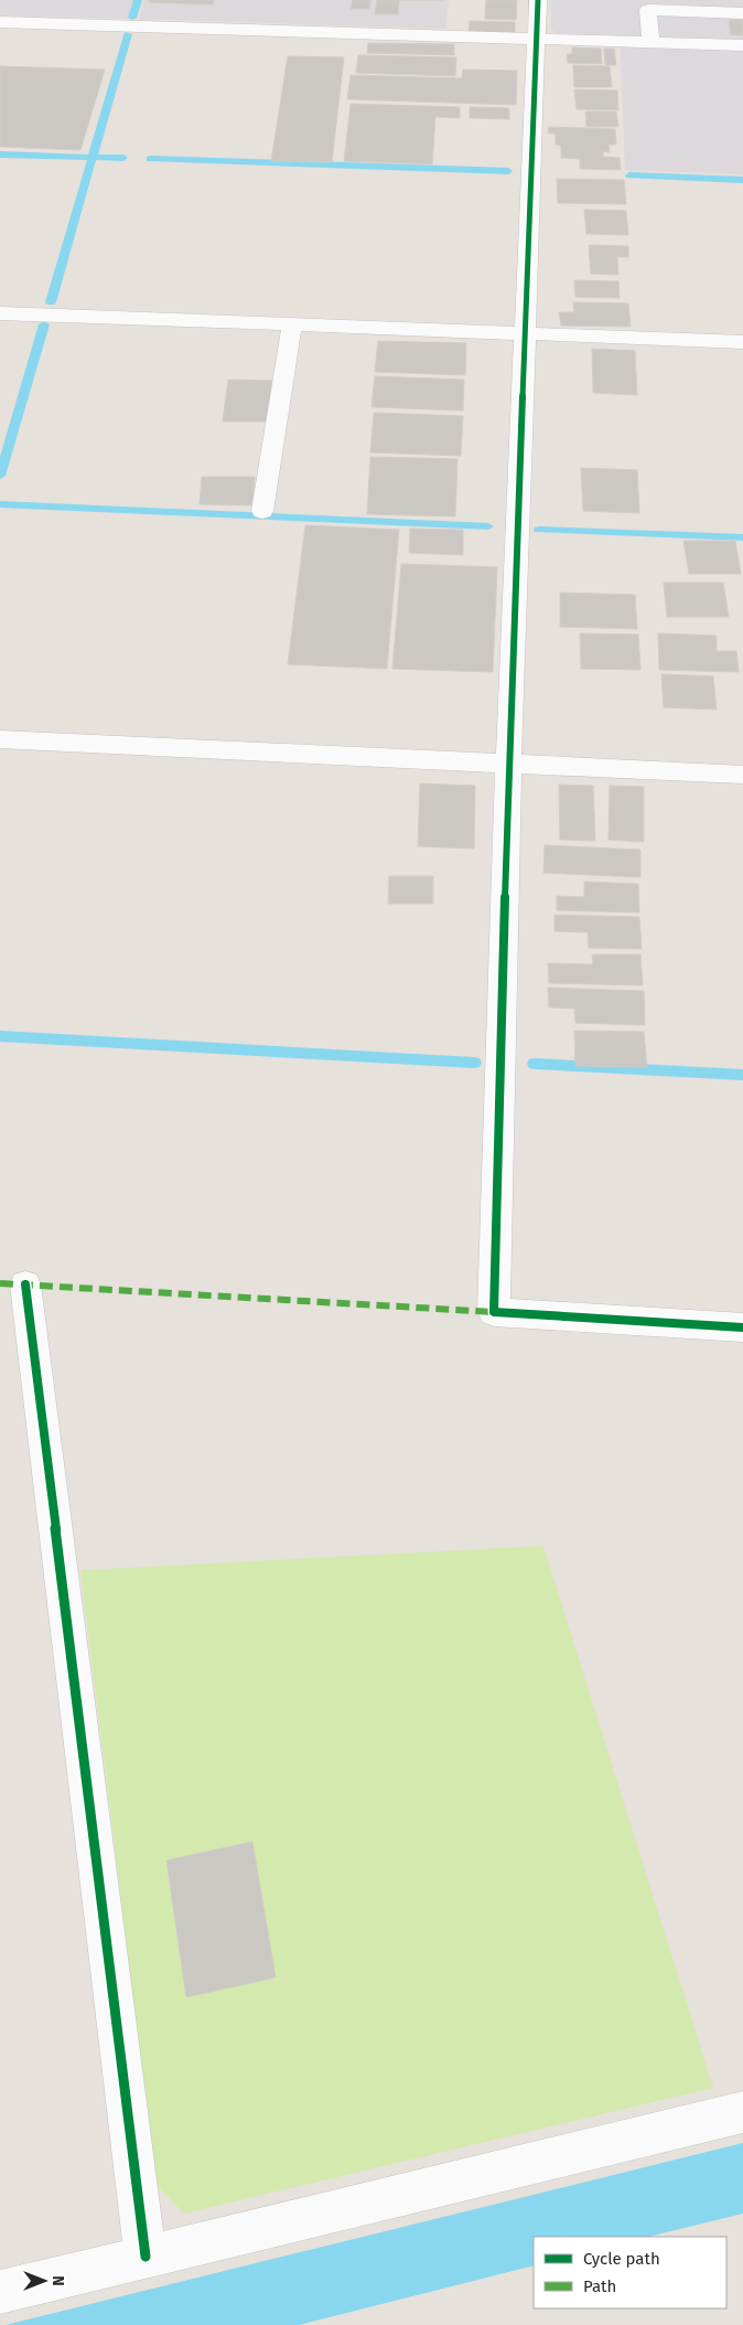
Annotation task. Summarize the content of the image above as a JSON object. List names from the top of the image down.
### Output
{
  "legend": ["Cycle path", "Path"],
  "north": "right"
}
